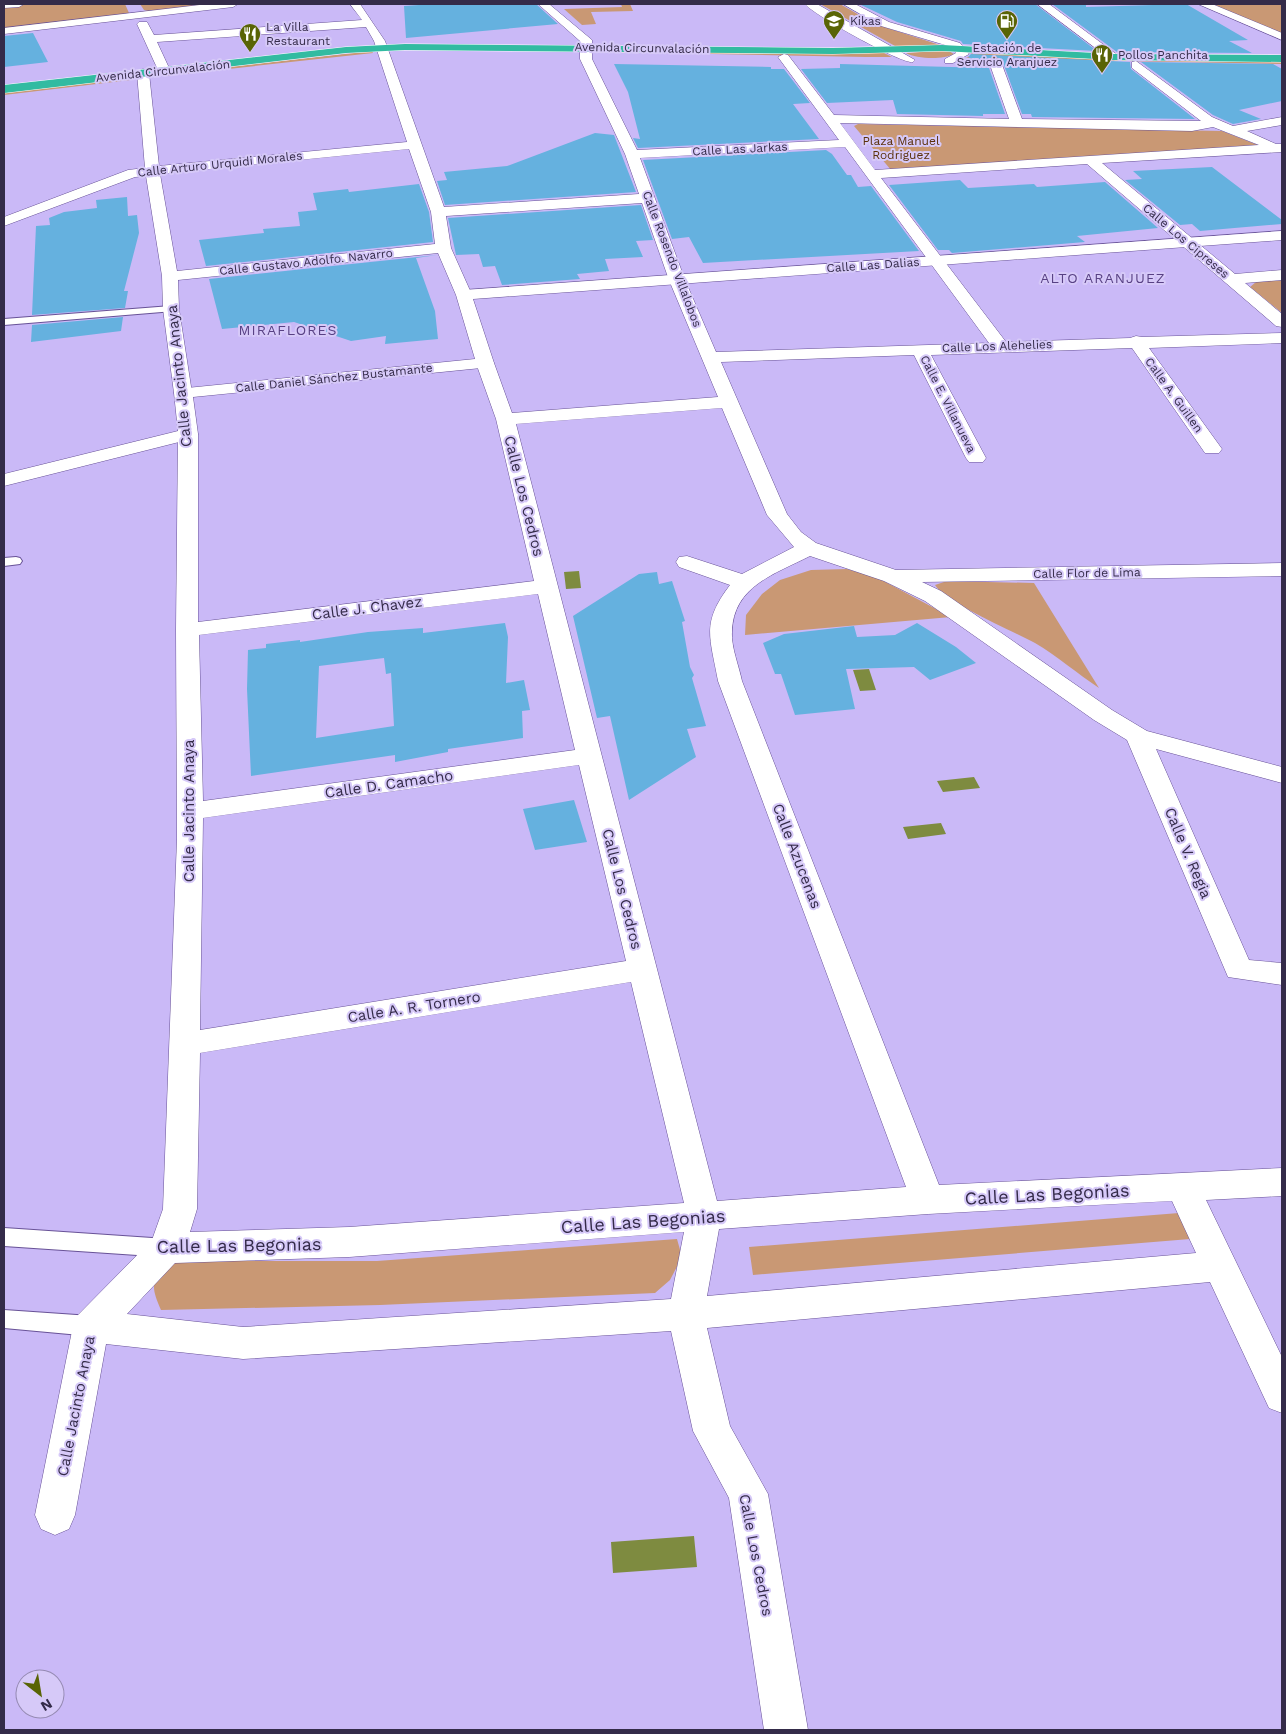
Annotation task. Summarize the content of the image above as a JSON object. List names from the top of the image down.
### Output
{
  "streets": {
    "highway": ["Avenida Circunvalación"],
    "street": [
      "Calle Las Jarkas",
      "Calle Arturo Urquidi Morales",
      "Calle Los Cipreses",
      "Calle Rosendo Villalobos",
      "Calle Gustavo Adolfo. Navarro",
      "Calle Las Dalias",
      "Calle Los Alehelies",
      "Calle Jacinto Anaya",
      "Calle Daniel Sánchez Bustamante",
      "Calle A. Guillen",
      "Calle E. Villanueva",
      "Calle Los Cedros",
      "Calle Flor de Lima",
      "Calle J. Chavez",
      "Calle D. Camacho",
      "Calle V. Regia",
      "Calle Azucenas",
      "Calle A. R. Tornero",
      "Calle Las Begonias"
    ]
  },
  "crossings": [
    ["Avenida Circunvalación", "Calle Rosendo Villalobos"],
    ["Avenida Circunvalación", "Calle Jacinto Anaya"],
    ["Avenida Circunvalación", "Calle Los Cedros"],
    ["Calle Las Jarkas", "Calle Rosendo Villalobos"],
    ["Calle Arturo Urquidi Morales", "Calle Jacinto Anaya"],
    ["Calle Arturo Urquidi Morales", "Calle Los Cedros"],
    ["Calle Los Cipreses", "Calle Las Dalias"],
    ["Calle Rosendo Villalobos", "Calle Las Dalias"],
    ["Calle Rosendo Villalobos", "Calle Los Alehelies"],
    ["Calle Rosendo Villalobos", "Calle Azucenas"],
    ["Calle Gustavo Adolfo. Navarro", "Calle Jacinto Anaya"],
    ["Calle Gustavo Adolfo. Navarro", "Calle Los Cedros"],
    ["Calle Las Dalias", "Calle Los Cedros"],
    ["Calle Los Alehelies", "Calle A. Guillen"],
    ["Calle Los Alehelies", "Calle E. Villanueva"],
    ["Calle Jacinto Anaya", "Calle Daniel Sánchez Bustamante"],
    ["Calle Jacinto Anaya", "Calle J. Chavez"],
    ["Calle Jacinto Anaya", "Calle D. Camacho"],
    ["Calle Jacinto Anaya", "Calle A. R. Tornero"],
    ["Calle Jacinto Anaya", "Calle Las Begonias"],
    ["Calle Daniel Sánchez Bustamante", "Calle Los Cedros"],
    ["Calle Los Cedros", "Calle J. Chavez"],
    ["Calle Los Cedros", "Calle D. Camacho"],
    ["Calle Los Cedros", "Calle A. R. Tornero"],
    ["Calle Los Cedros", "Calle Las Begonias"],
    ["Calle Azucenas", "Calle Las Begonias"]
  ],
  "districts": ["ALTO ARANJUEZ", "MIRAFLORES"],
  "parks": ["Plaza Manuel Rodriguez"],
  "places": {
    "school or university": ["Kikas"],
    "fuel station": ["Estación de Servicio Aranjuez"],
    "restaurant": ["La Villa Restaurant", "Pollos Panchita"]
  },
  "north": "bottom right"
}
